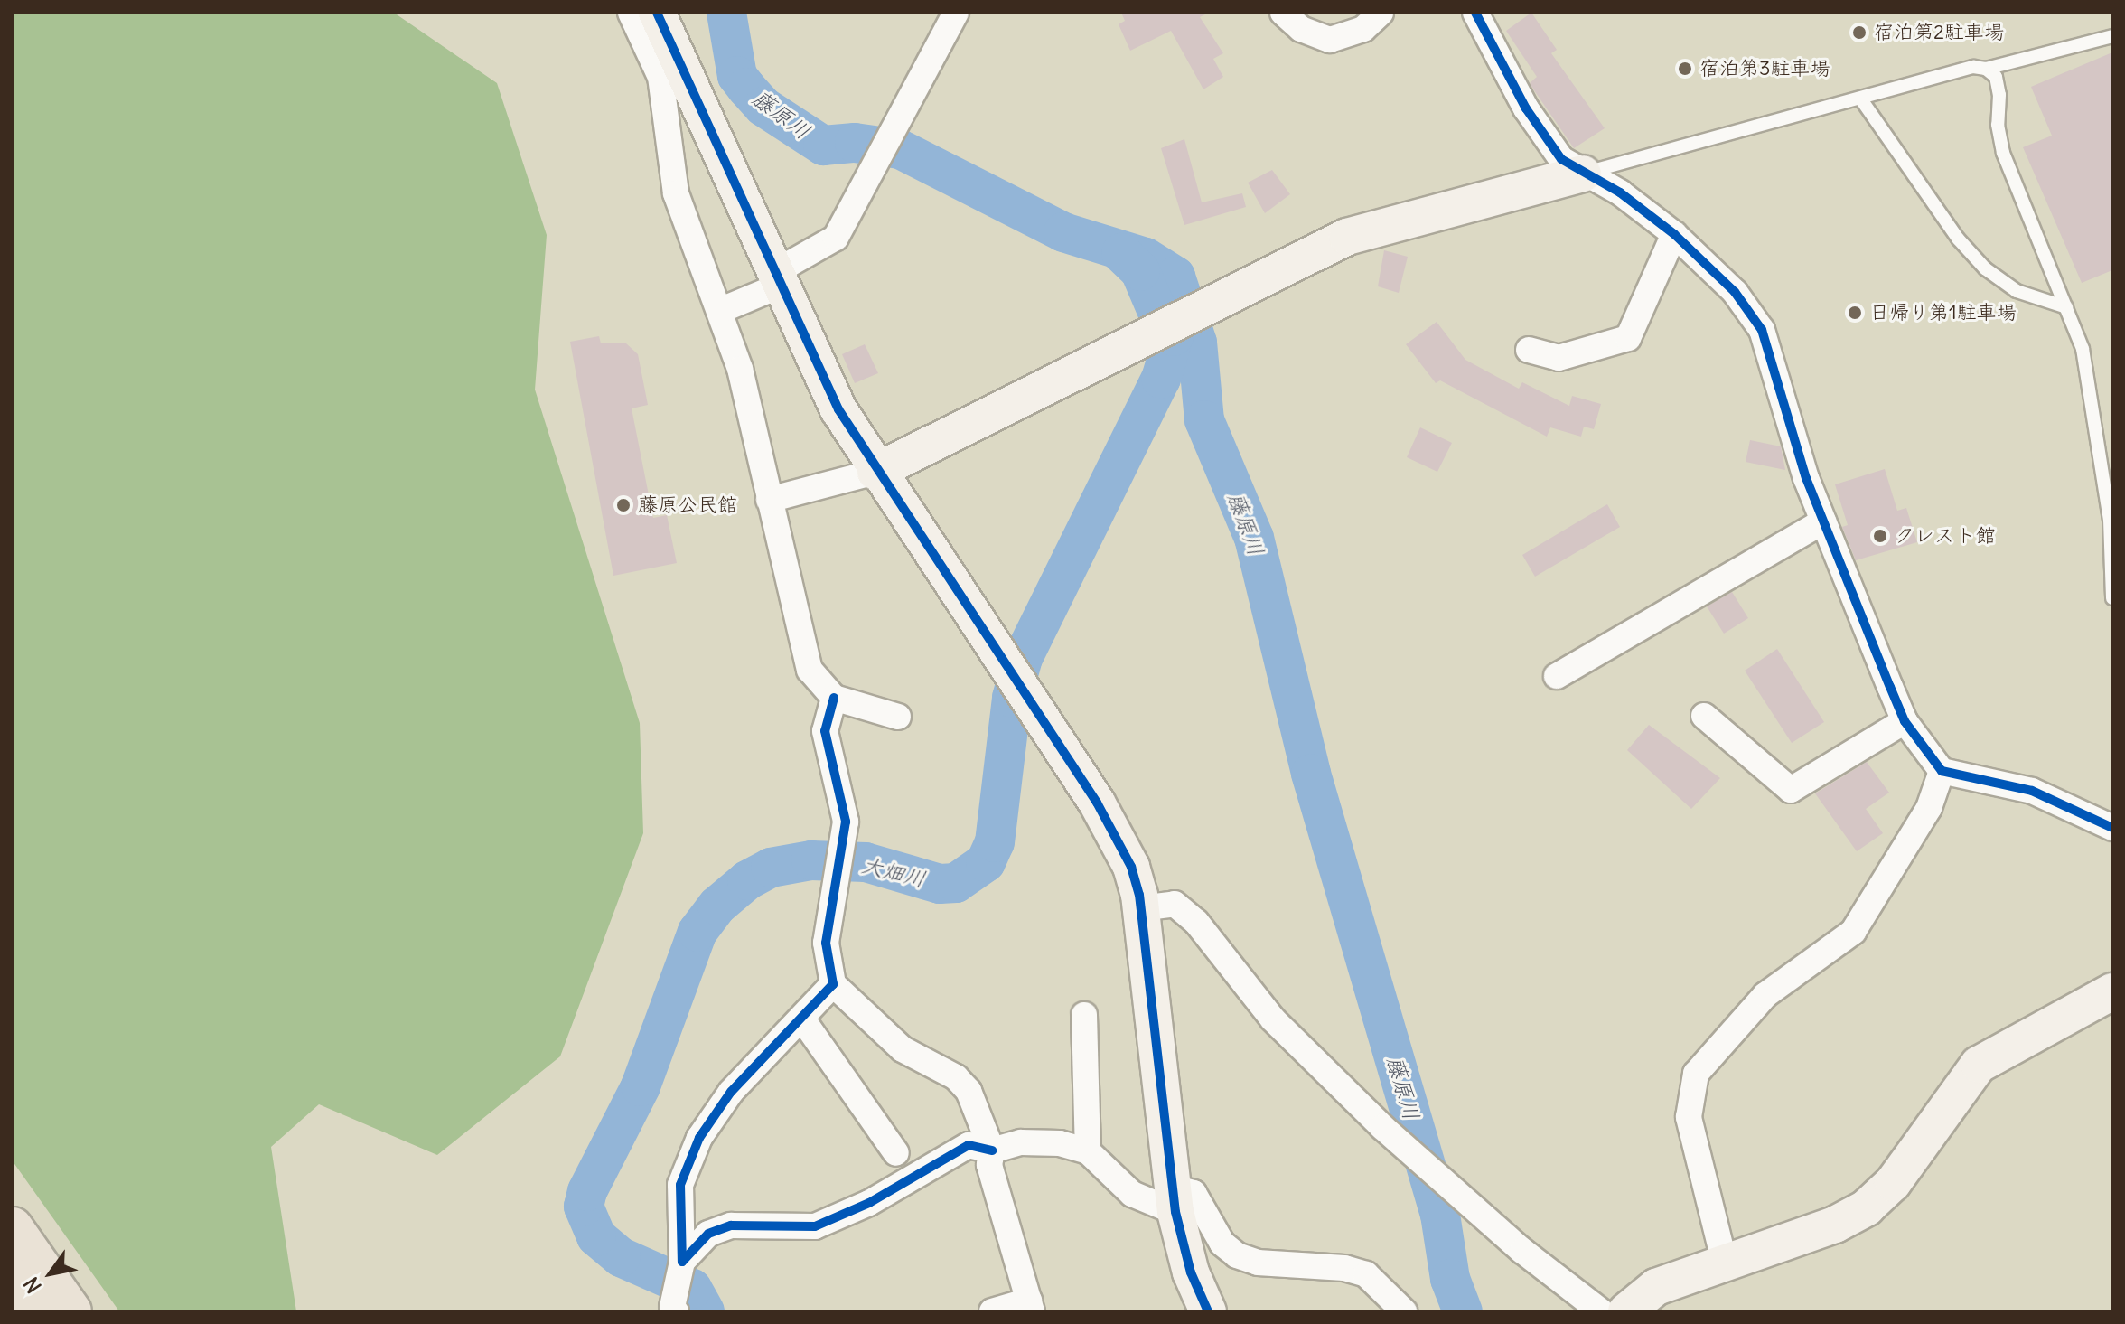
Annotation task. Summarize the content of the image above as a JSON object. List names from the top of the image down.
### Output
{
  "water": ["藤原川", "大畑川"],
  "places": [
    "宿泊第2駐車場",
    "宿泊第3駐車場",
    "日帰り第1駐車場",
    "藤原公民館",
    "クレスト館"
  ],
  "north": "bottom left"
}
